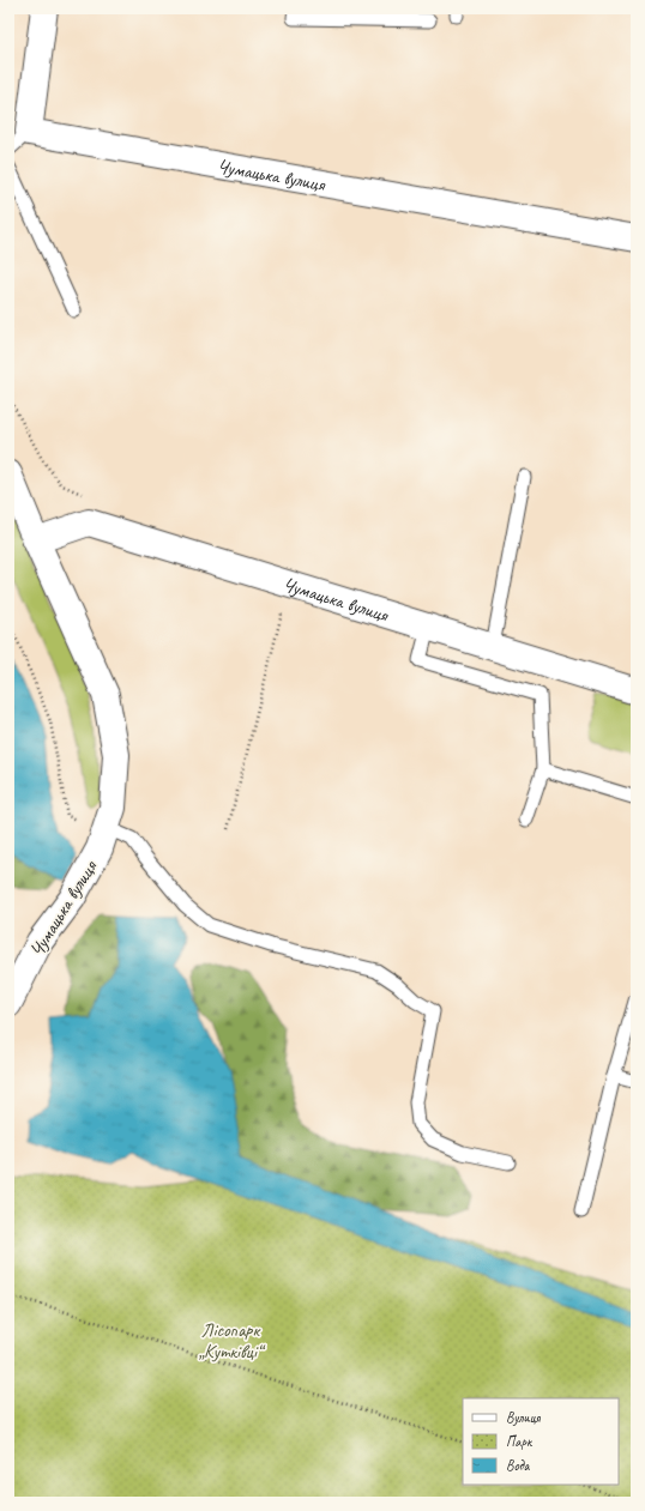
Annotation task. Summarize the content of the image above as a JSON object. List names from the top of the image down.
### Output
{
  "streets": {
    "street": ["Чумацька вулиця"]
  },
  "parks": ["Лісопарк „Кутківці“"],
  "legend": ["Вулиця", "Парк", "Вода"]
}
